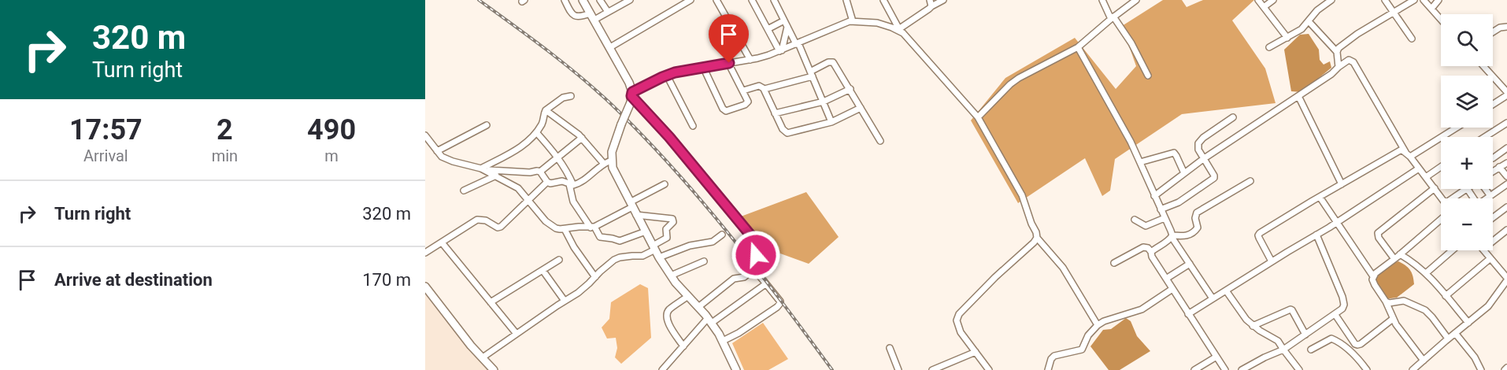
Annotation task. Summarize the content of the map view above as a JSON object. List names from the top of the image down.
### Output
{
  "page": {
    "turn": ["320 m", "Turn right"],
    "map_buttons": ["+", "−"],
    "eta": [
      "17:57",
      "Arrival",
      "2",
      "min",
      "490",
      "m"
    ],
    "list": [
      {
        "name": "Turn right",
        "value": "320 m"
      },
      {
        "name": "Arrive at destination",
        "value": "170 m"
      }
    ]
  }
}
